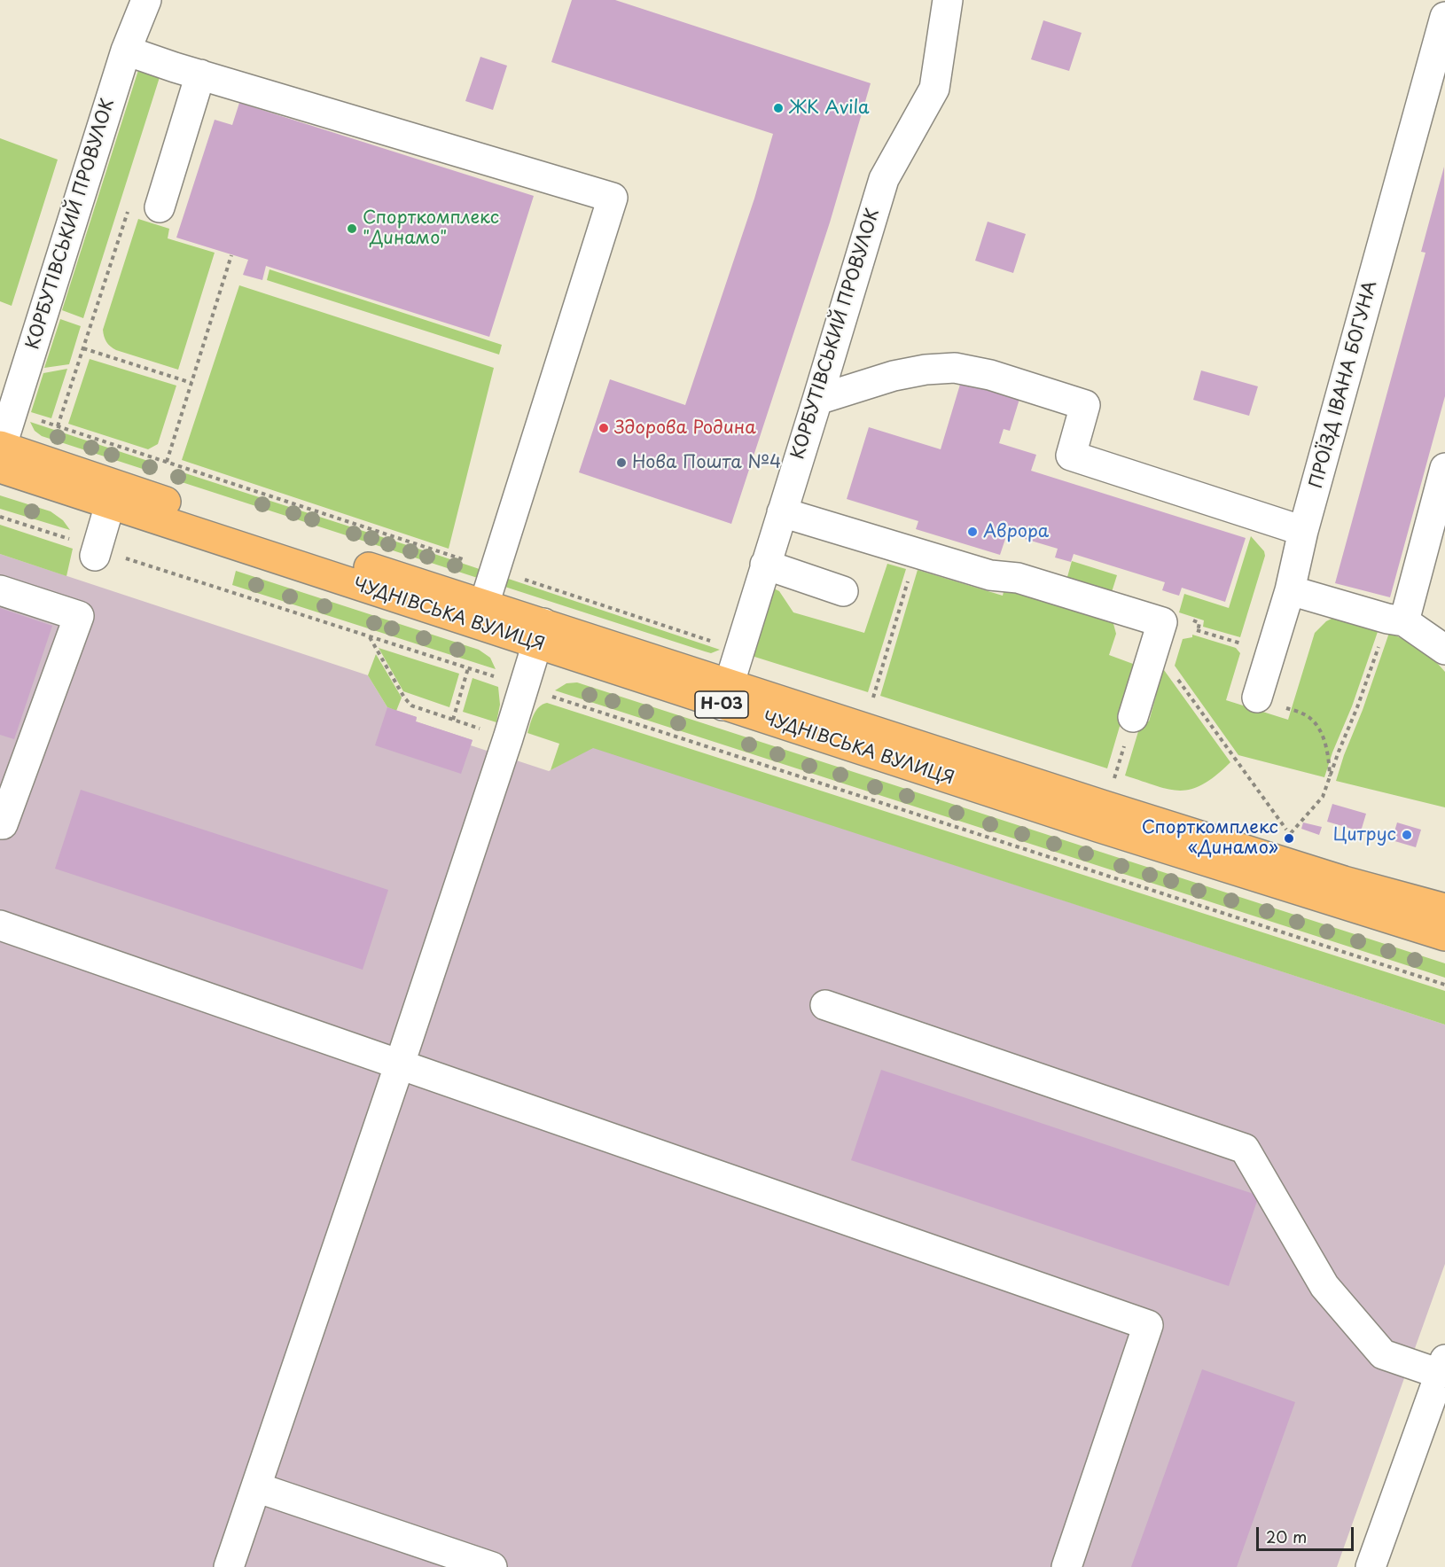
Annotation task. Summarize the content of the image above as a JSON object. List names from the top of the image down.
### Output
{
  "streets": {
    "main road": ["ЧУДНІВСЬКА ВУЛИЦЯ", "Н-03"],
    "street": ["КОРБУТІВСЬКИЙ ПРОВУЛОК", "ПРОЇЗД ІВАНА БОГУНА"]
  },
  "crossings": [
    ["КОРБУТІВСЬКИЙ ПРОВУЛОК", "ЧУДНІВСЬКА ВУЛИЦЯ"]
  ],
  "places": [
    "ЖК Avila",
    "Спорткомплекс \"Динамо\"",
    "Здорова Родина",
    "Нова Пошта №4",
    "Аврора",
    "Цитрус",
    "Спорткомплекс «Динамо»"
  ],
  "scale_bar": "20 m"
}
